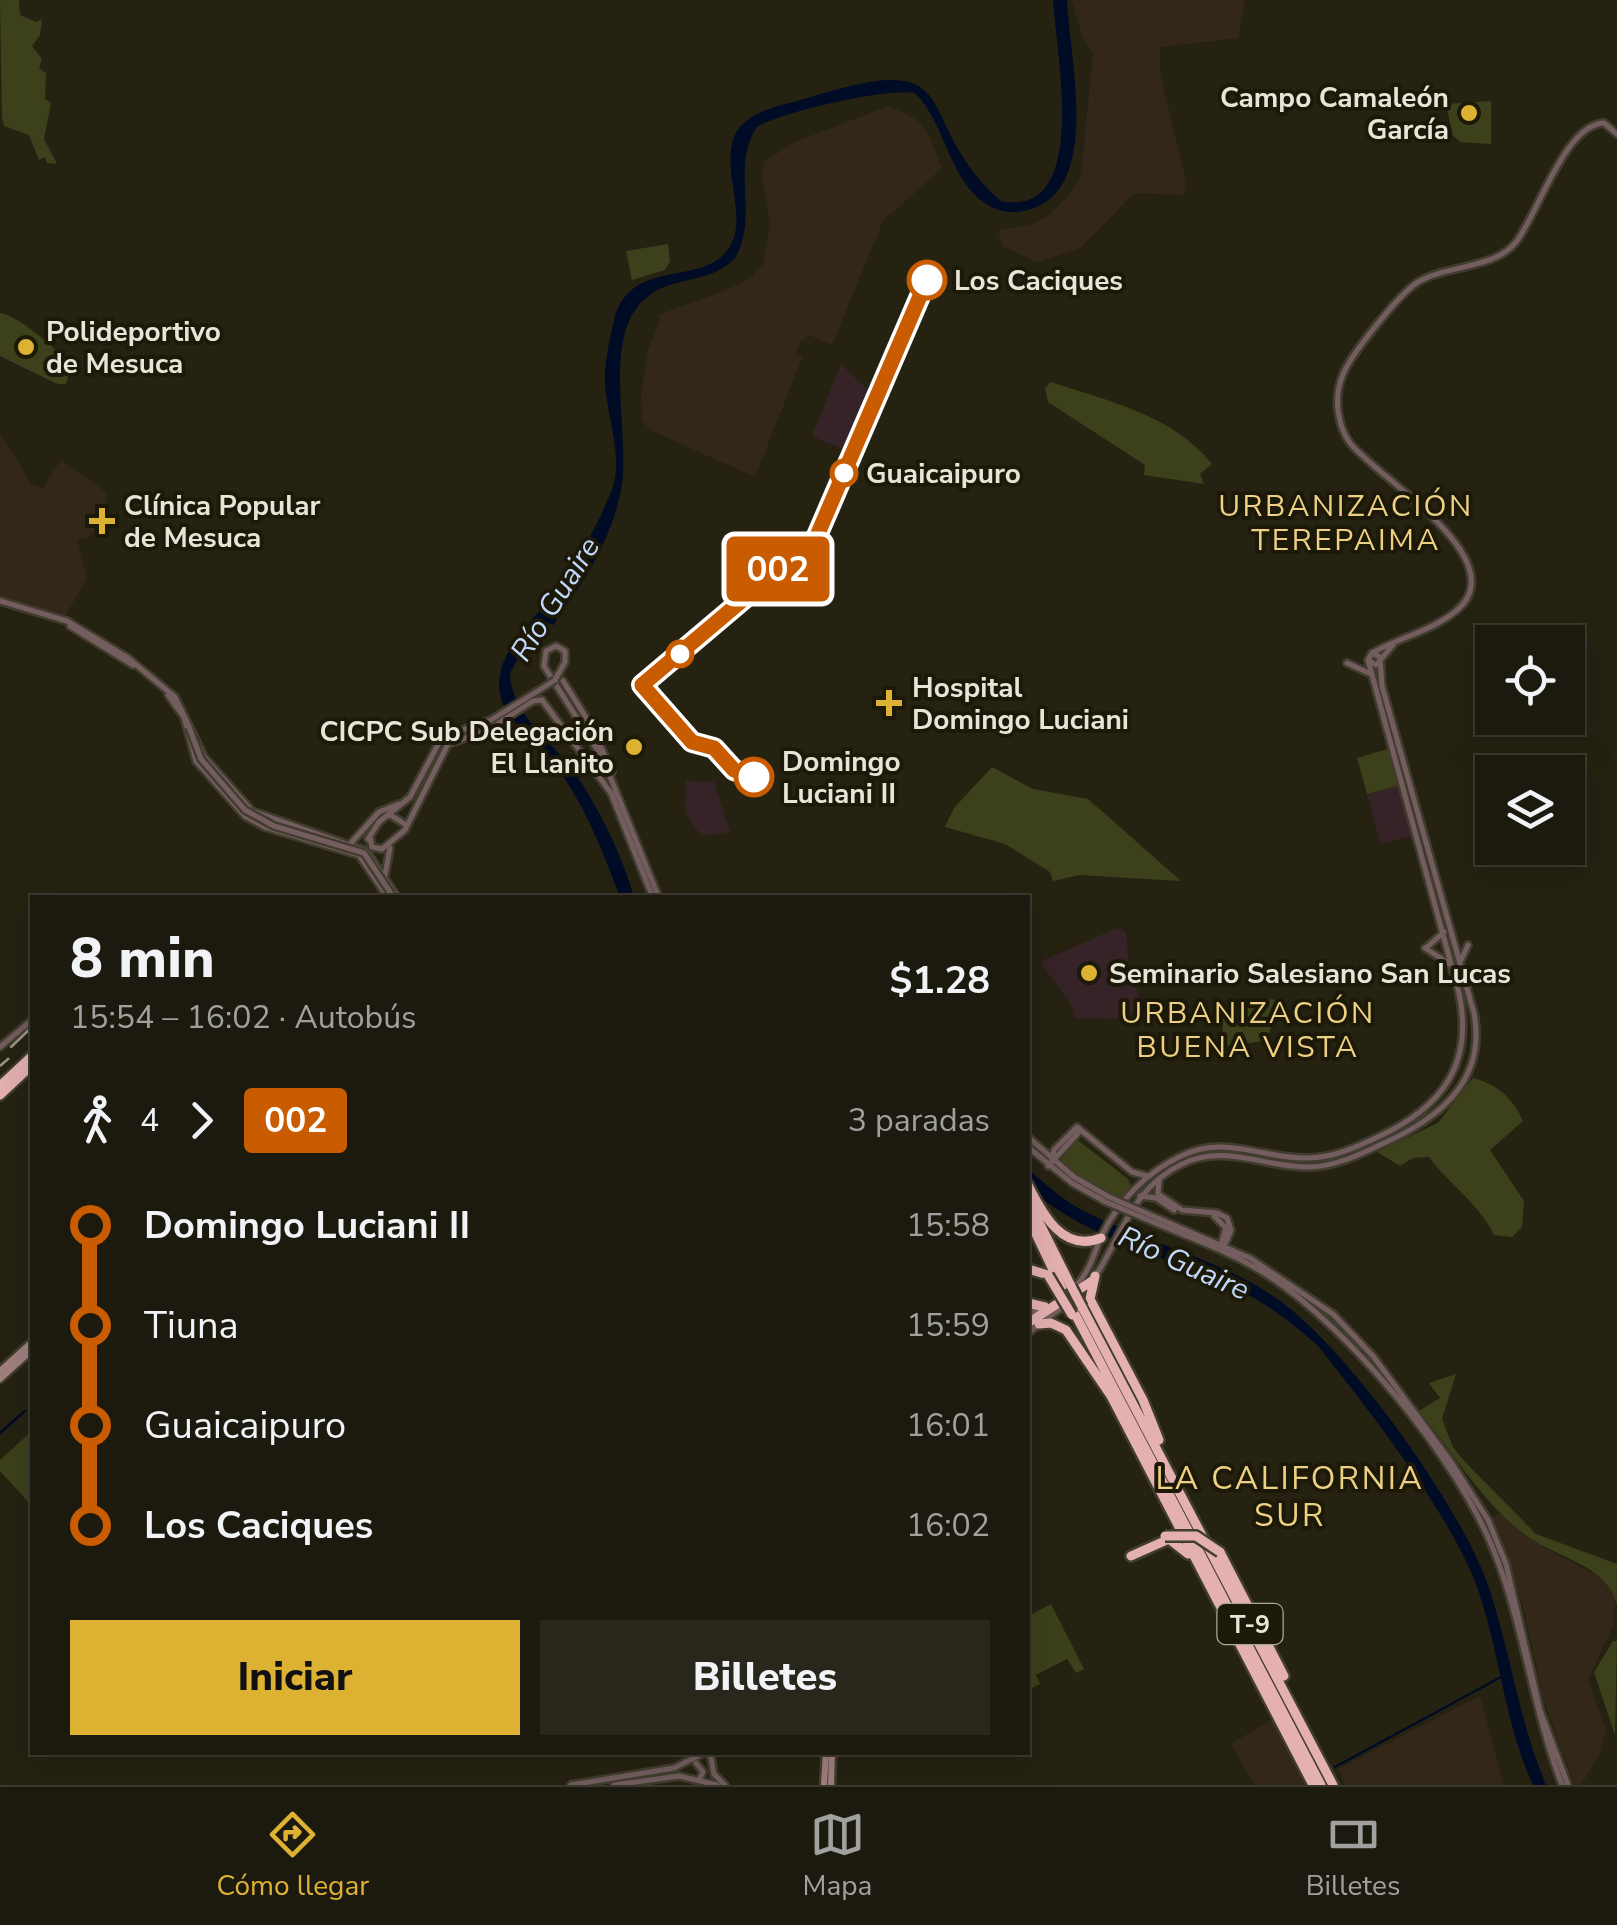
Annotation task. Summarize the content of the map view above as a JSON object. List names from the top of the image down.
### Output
{
  "streets": {
    "highway": ["T-9"]
  },
  "districts": ["URBANIZACIÓN TEREPAIMA", "URBANIZACIÓN BUENA VISTA", "LA CALIFORNIA SUR"],
  "water": ["Río Guaire"],
  "places": {
    "other": [
      "Campo Camaleón García",
      "Los Caciques",
      "Polideportivo de Mesuca",
      "Guaicaipuro",
      "CICPC Sub Delegación El Llanito",
      "Domingo Luciani II",
      "Seminario Salesiano San Lucas"
    ],
    "health": ["Clínica Popular de Mesuca", "Hospital Domingo Luciani"]
  },
  "lines": ["bus line 002"],
  "page": {
    "on_map": "002",
    "heading": ["8 min", "15:54 – 16:02 · Autobús", "$1.28"],
    "legs": ["4", "002", "3 paradas"],
    "list": [
      {
        "name": "Domingo Luciani II",
        "value": "15:58"
      },
      {
        "name": "Tiuna",
        "value": "15:59"
      },
      {
        "name": "Guaicaipuro",
        "value": "16:01"
      },
      {
        "name": "Los Caciques",
        "value": "16:02"
      }
    ],
    "buttons": ["Iniciar", "Billetes"],
    "tabs": ["Cómo llegar", "Mapa", "Billetes"]
  }
}
